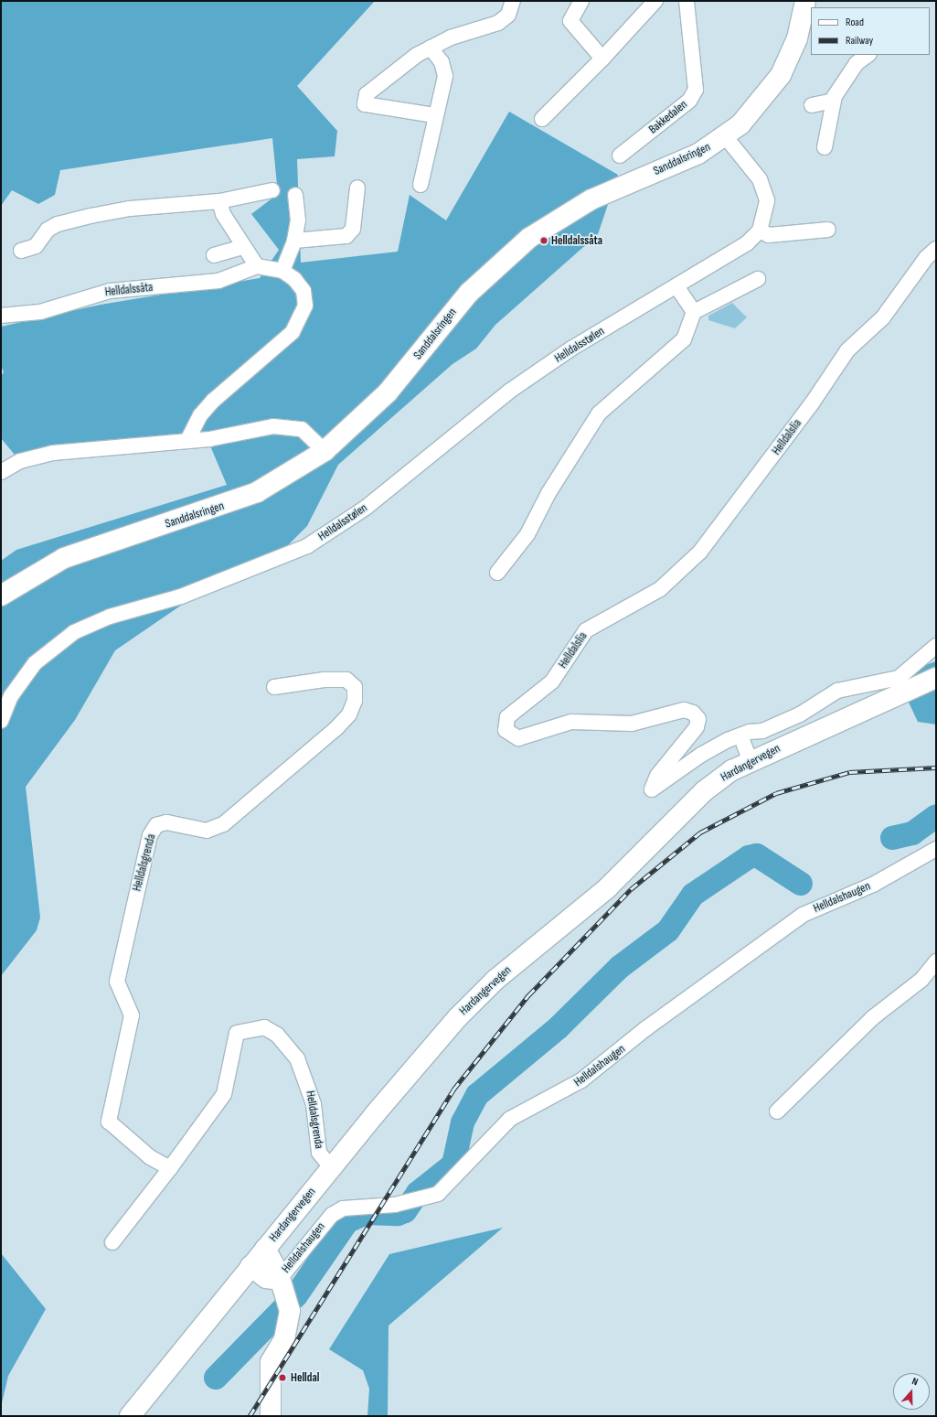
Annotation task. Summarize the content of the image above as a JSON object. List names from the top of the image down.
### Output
{
  "streets": {
    "main road": ["Sanddalsringen", "Hardangervegen"],
    "street": [
      "Bakkedalen",
      "Helldalssåta",
      "Helldalsstølen",
      "Helldalslia",
      "Helldalsgrenda",
      "Helldalshaugen"
    ]
  },
  "crossings": [
    ["Hardangervegen", "Helldalsgrenda"]
  ],
  "places": ["Helldalssåta", "Helldal"],
  "legend": ["Road", "Railway"],
  "north": "top"
}
